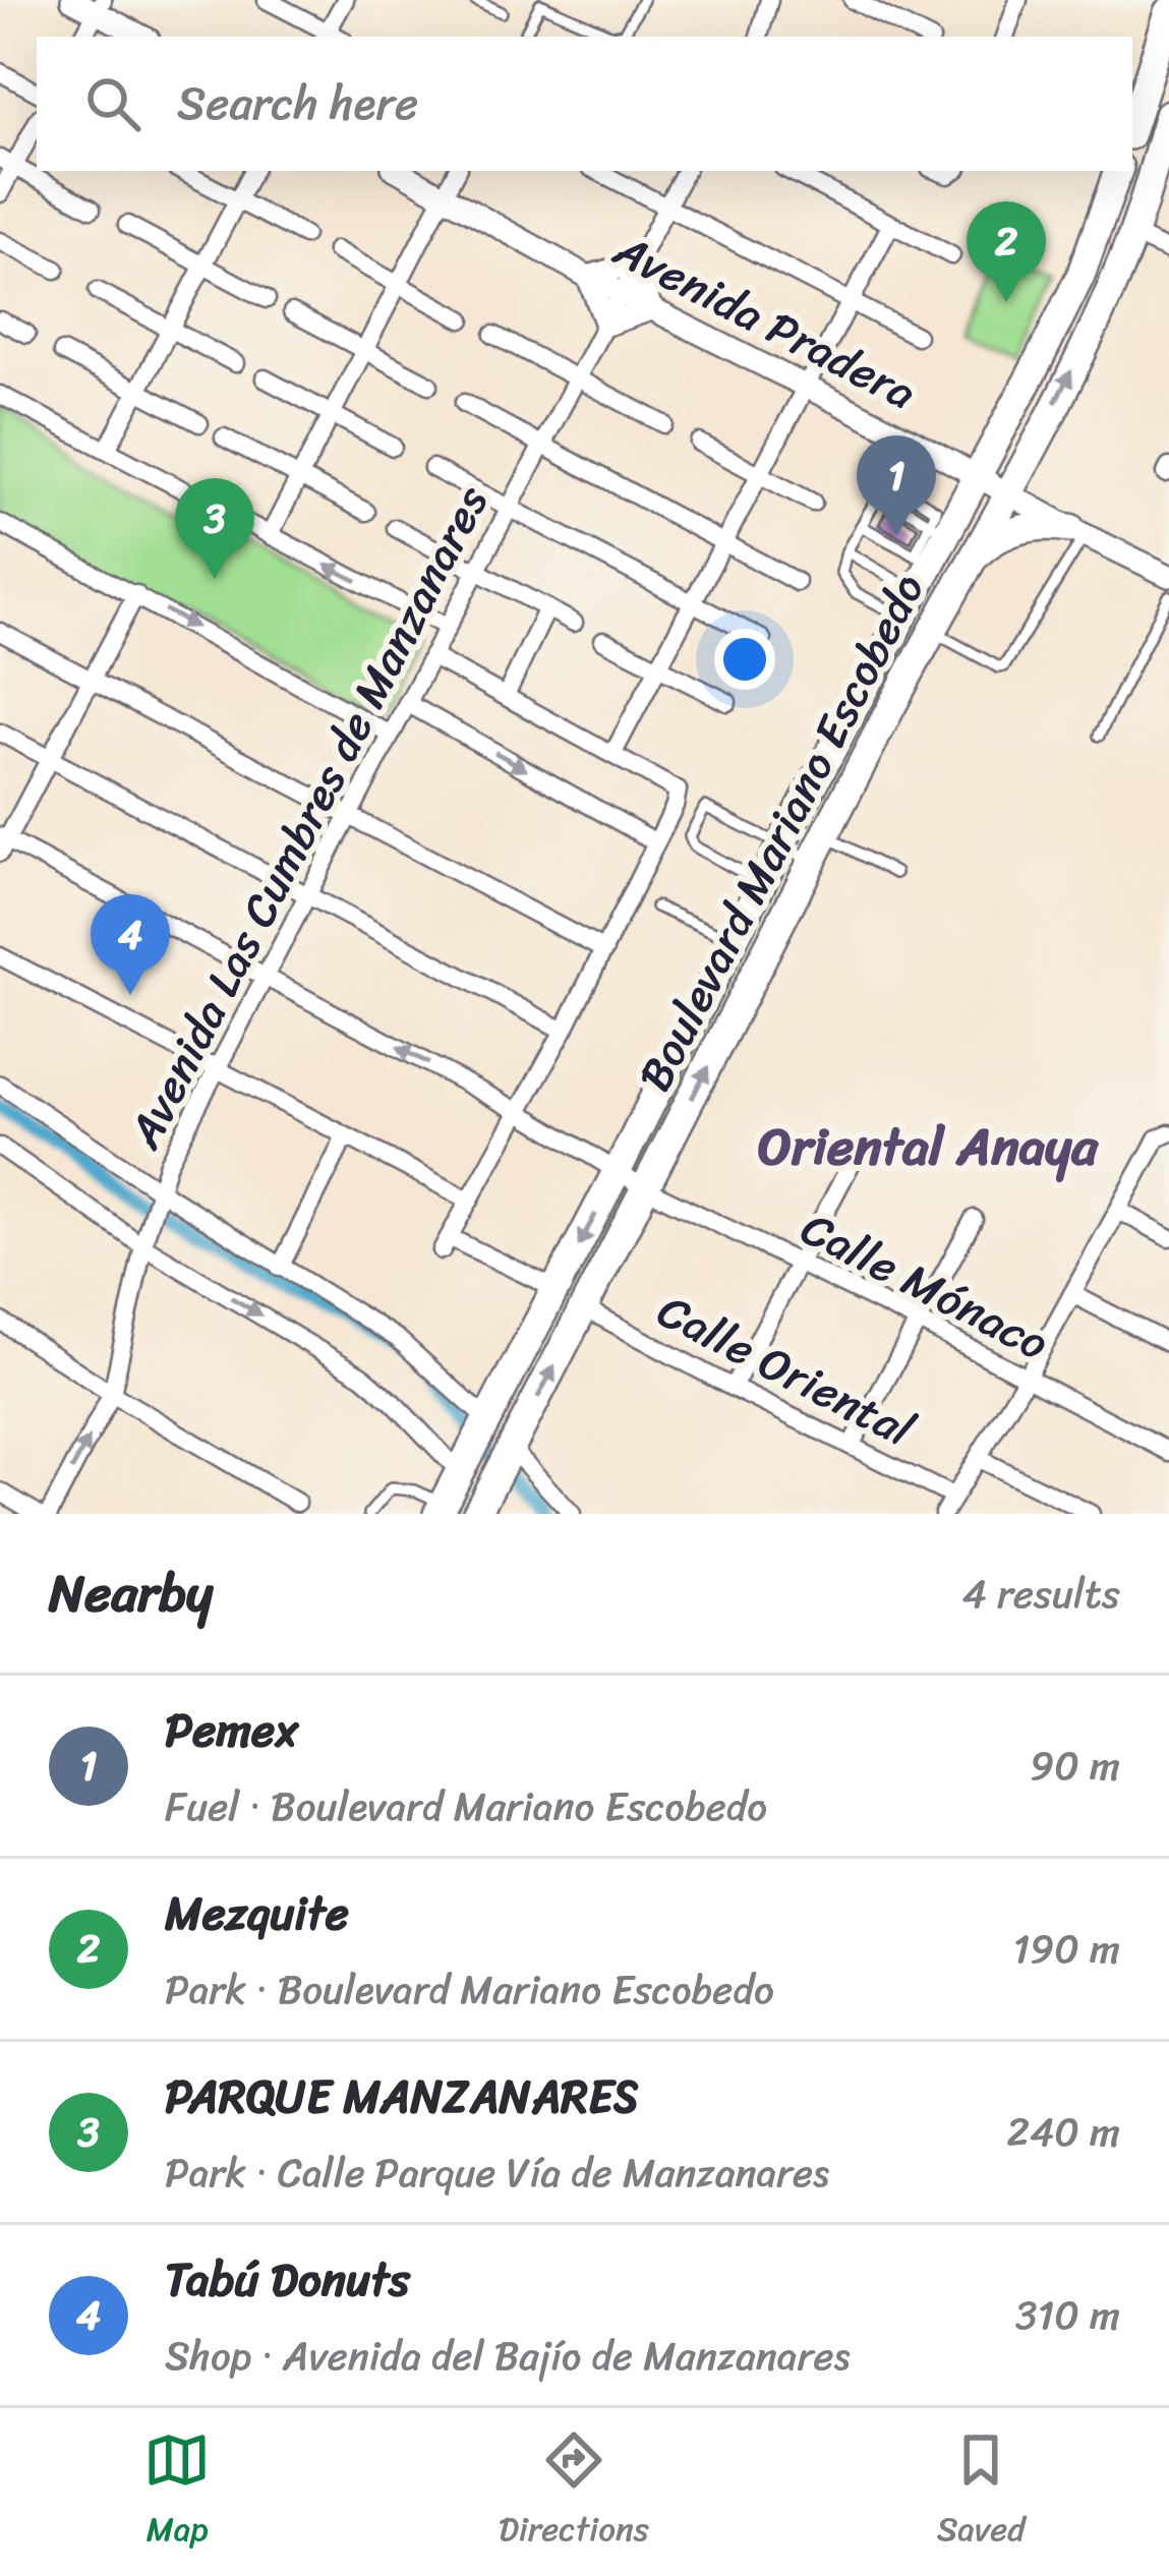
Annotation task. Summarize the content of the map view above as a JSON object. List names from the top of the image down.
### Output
{
  "streets": {
    "main road": ["Boulevard Mariano Escobedo"],
    "street": [
      "Avenida Pradera",
      "Avenida Las Cumbres de Manzanares",
      "Calle Mónaco",
      "Calle Oriental"
    ]
  },
  "crossings": [
    ["Avenida Pradera", "Avenida Las Cumbres de Manzanares"],
    ["Avenida Pradera", "Boulevard Mariano Escobedo"],
    ["Avenida Las Cumbres de Manzanares", "Calle Mónaco"],
    ["Boulevard Mariano Escobedo", "Calle Mónaco"],
    ["Boulevard Mariano Escobedo", "Calle Oriental"]
  ],
  "districts": ["Oriental Anaya"],
  "page": {
    "search": "Search here",
    "pins": [
      "2",
      "1",
      "3",
      "4"
    ],
    "heading": ["Nearby", "4 results"],
    "list": [
      {
        "mark": "1",
        "name": "Pemex",
        "note": "Fuel · Boulevard Mariano Escobedo",
        "value": "90 m"
      },
      {
        "mark": "2",
        "name": "Mezquite",
        "note": "Park · Boulevard Mariano Escobedo",
        "value": "190 m"
      },
      {
        "mark": "3",
        "name": "PARQUE MANZANARES",
        "note": "Park · Calle Parque Vía de Manzanares",
        "value": "240 m"
      },
      {
        "mark": "4",
        "name": "Tabú Donuts",
        "note": "Shop · Avenida del Bajío de Manzanares",
        "value": "310 m"
      }
    ],
    "nav": ["Map", "Directions", "Saved"]
  }
}
